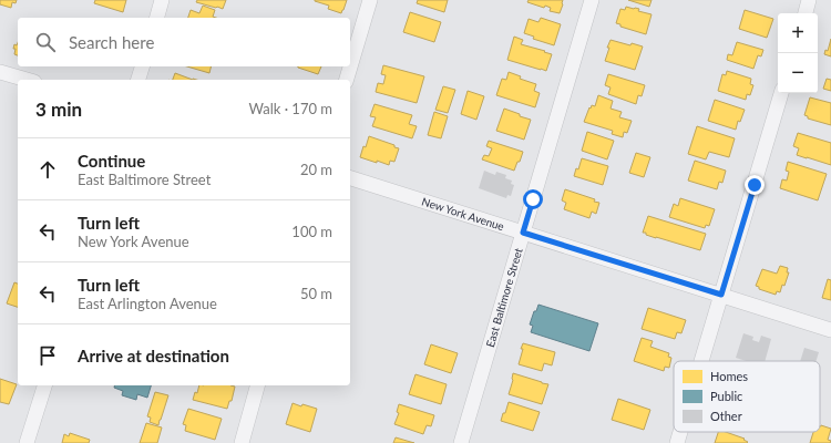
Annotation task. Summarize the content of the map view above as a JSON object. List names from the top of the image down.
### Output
{
  "streets": {
    "street": ["New York Avenue", "East Baltimore Street"]
  },
  "crossings": [
    ["New York Avenue", "East Baltimore Street"]
  ],
  "legend": ["Homes", "Public", "Other"],
  "page": {
    "map_buttons": ["+", "−"],
    "search": "Search here",
    "heading": ["3 min", "Walk · 170 m"],
    "list": [
      ["Continue", "East Baltimore Street", "20 m"],
      ["Turn left", "New York Avenue", "100 m"],
      ["Turn left", "East Arlington Avenue", "50 m"],
      "Arrive at destination"
    ]
  }
}
